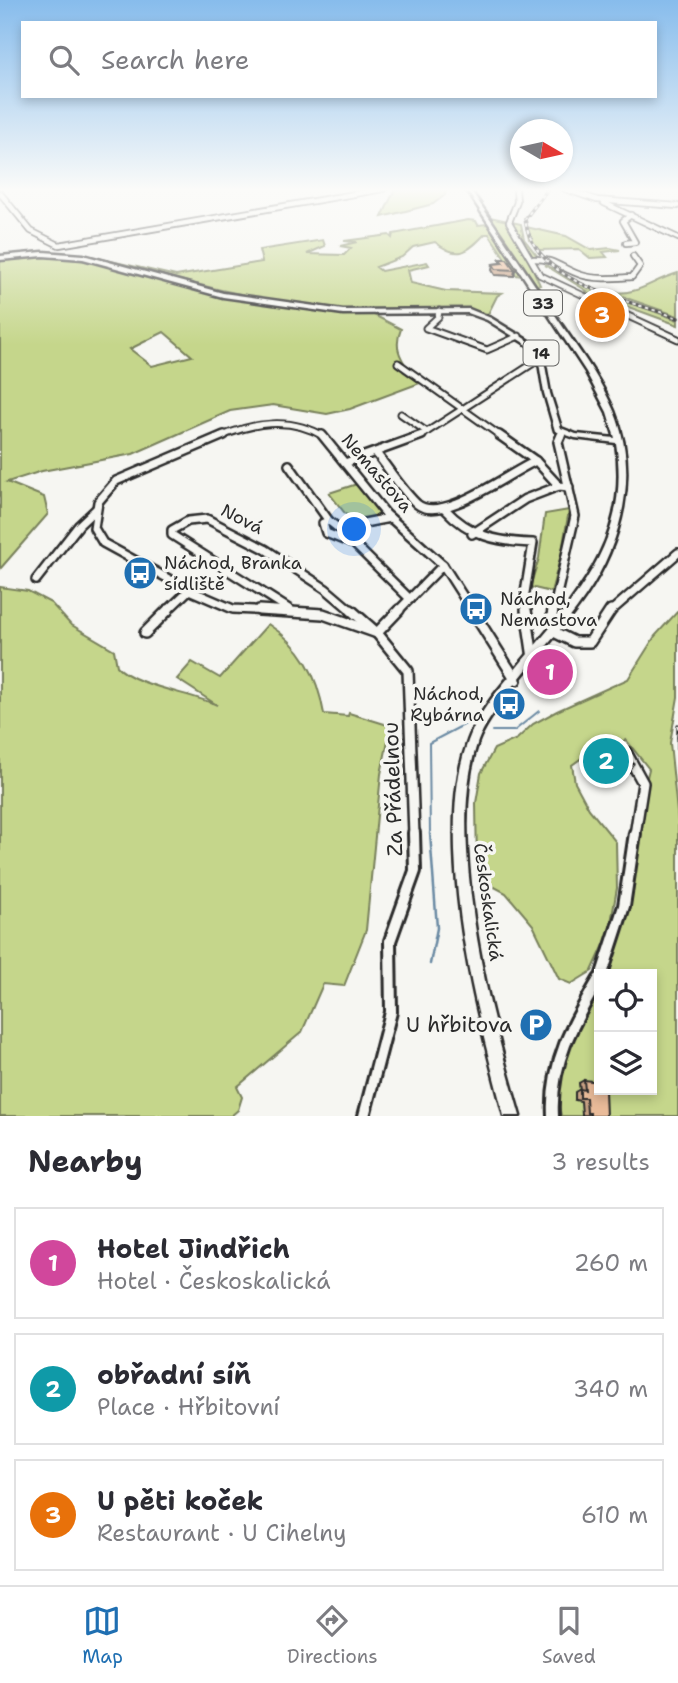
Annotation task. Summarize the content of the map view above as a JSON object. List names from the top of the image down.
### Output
{
  "streets": {
    "main road": ["33", "14", "Českoskalická"],
    "street": ["Nemastova", "Nová", "Za Přádelnou"]
  },
  "crossings": [
    ["Nemastova", "Českoskalická"],
    ["Nová", "Za Přádelnou"]
  ],
  "places": {
    "bus stop": ["Náchod, Branka sídliště", "Náchod, Nemastova", "Náchod, Rybárna"],
    "parking": ["U hřbitova"]
  },
  "north": "right",
  "page": {
    "search": "Search here",
    "pins": ["3", "1", "2"],
    "heading": ["Nearby", "3 results"],
    "list": [
      {
        "mark": "1",
        "name": "Hotel Jindřich",
        "note": "Hotel · Českoskalická",
        "value": "260 m"
      },
      {
        "mark": "2",
        "name": "obřadní síň",
        "note": "Place · Hřbitovní",
        "value": "340 m"
      },
      {
        "mark": "3",
        "name": "U pěti koček",
        "note": "Restaurant · U Cihelny",
        "value": "610 m"
      }
    ],
    "nav": ["Map", "Directions", "Saved"]
  }
}
